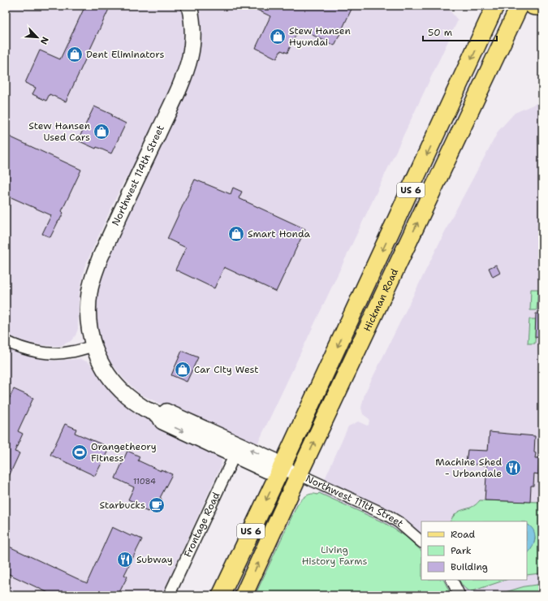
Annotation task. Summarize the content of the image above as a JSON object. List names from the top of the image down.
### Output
{
  "streets": {
    "main road": ["US 6", "Hickman Road"],
    "street": ["Northwest 114th Street", "Northwest 111th Street", "Frontage Road"]
  },
  "crossings": [
    ["Hickman Road", "Northwest 111th Street"]
  ],
  "parks": ["Living History Farms"],
  "places": {
    "shop": [
      "Stew Hansen Hyundai",
      "Dent Eliminators",
      "Stew Hansen Used Cars",
      "Smart Honda",
      "Car City West"
    ],
    "sports": ["Orangetheory Fitness"],
    "restaurant": ["Machine Shed - Urbandale", "Subway"],
    "cafe": ["Starbucks"]
  },
  "house_numbers": ["11084"],
  "legend": ["Road", "Park", "Building"],
  "scale_bar": "50 m",
  "north": "bottom right"
}
